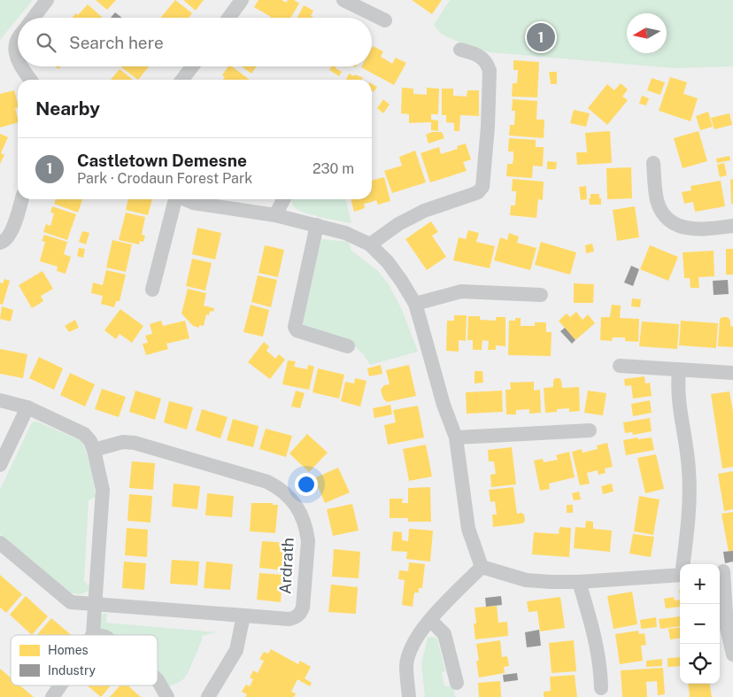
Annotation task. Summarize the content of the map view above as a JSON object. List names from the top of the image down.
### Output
{
  "streets": {
    "street": ["Ardrath"]
  },
  "legend": ["Homes", "Industry"],
  "north": "left",
  "page": {
    "search": "Search here",
    "pins": "1",
    "heading": "Nearby",
    "list": [
      {
        "mark": "1",
        "name": "Castletown Demesne",
        "note": "Park · Crodaun Forest Park",
        "value": "230 m"
      }
    ],
    "map_buttons": ["+", "−"]
  }
}
